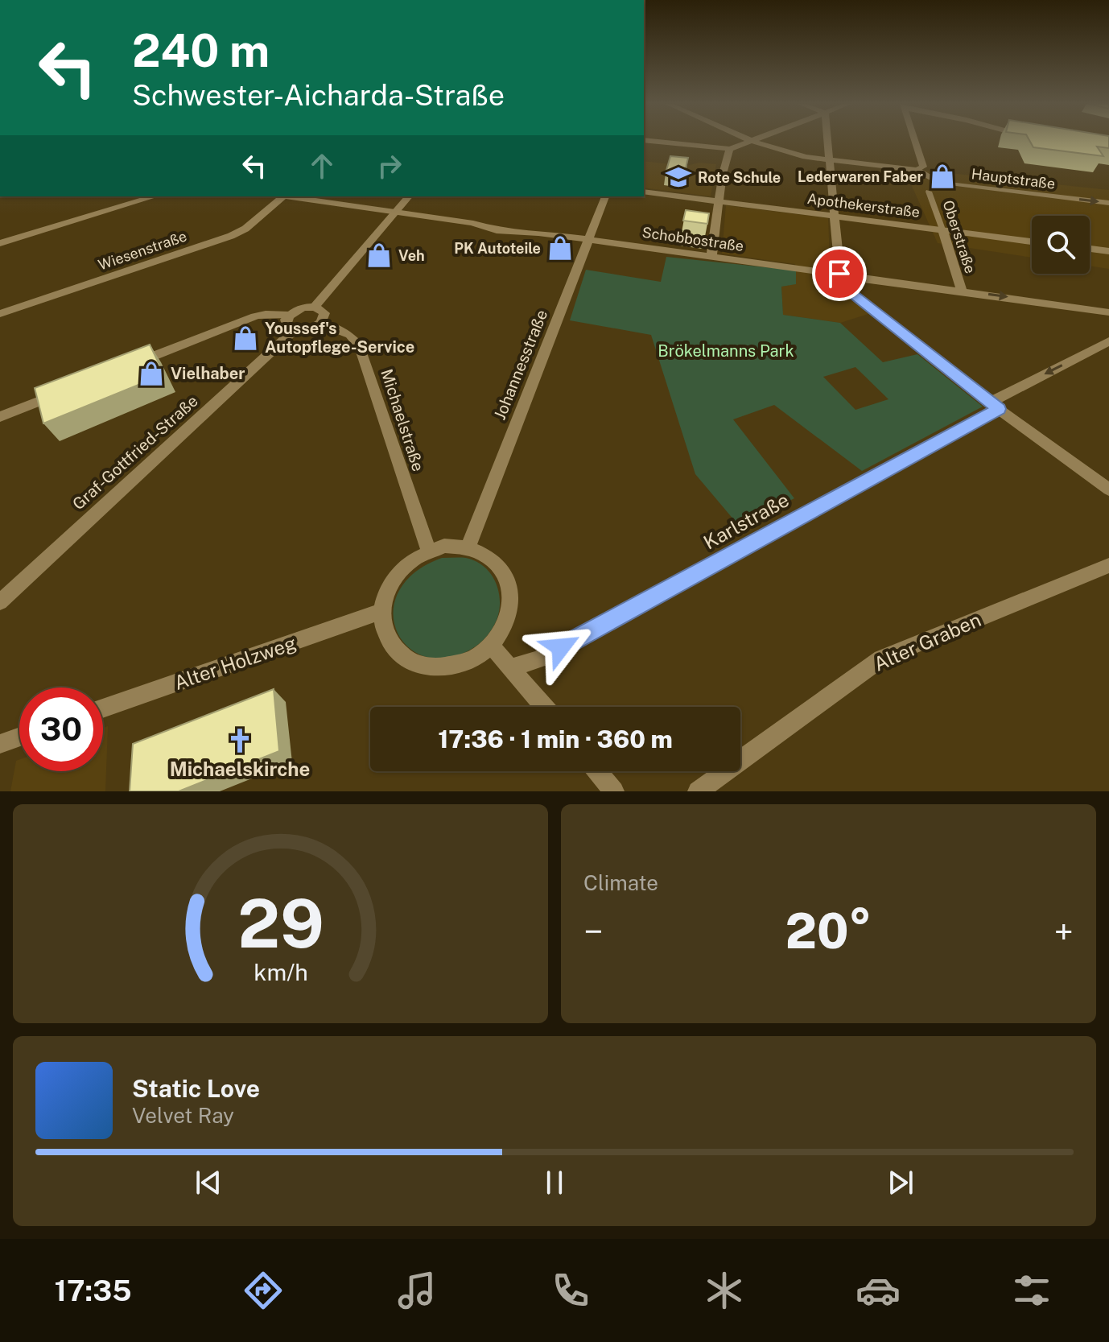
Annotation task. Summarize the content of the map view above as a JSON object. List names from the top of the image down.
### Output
{
  "streets": {
    "street": [
      "Hauptstraße",
      "Apothekerstraße",
      "Oberstraße",
      "Schobbostraße",
      "Wiesenstraße",
      "Johannesstraße",
      "Michaelstraße",
      "Graf-Gottfried-Straße",
      "Karlstraße",
      "Alter Graben",
      "Alter Holzweg"
    ]
  },
  "crossings": [
    ["Apothekerstraße", "Oberstraße"],
    ["Oberstraße", "Schobbostraße"],
    ["Schobbostraße", "Johannesstraße"],
    ["Johannesstraße", "Michaelstraße"],
    ["Johannesstraße", "Alter Holzweg"],
    ["Michaelstraße", "Graf-Gottfried-Straße"],
    ["Michaelstraße", "Alter Holzweg"]
  ],
  "one_way": ["Hauptstraße"],
  "parks": ["Brökelmanns Park"],
  "places": {
    "shop": [
      "Lederwaren Faber",
      "PK Autoteile",
      "Veh",
      "Youssef's Autopflege-Service",
      "Vielhaber"
    ],
    "school or university": ["Rote Schule"],
    "church": ["Michaelskirche"]
  },
  "page": {
    "turn": ["240 m", "Schwester-Aicharda-Straße"],
    "limit": "30",
    "trip": "17:36 · 1 min · 360 m",
    "tile": "Climate",
    "heat": ["−", "20°", "+"],
    "song": ["Static Love", "Velvet Ray"],
    "tabs": "17:35",
    "gauge": ["29", "km/h"]
  }
}
